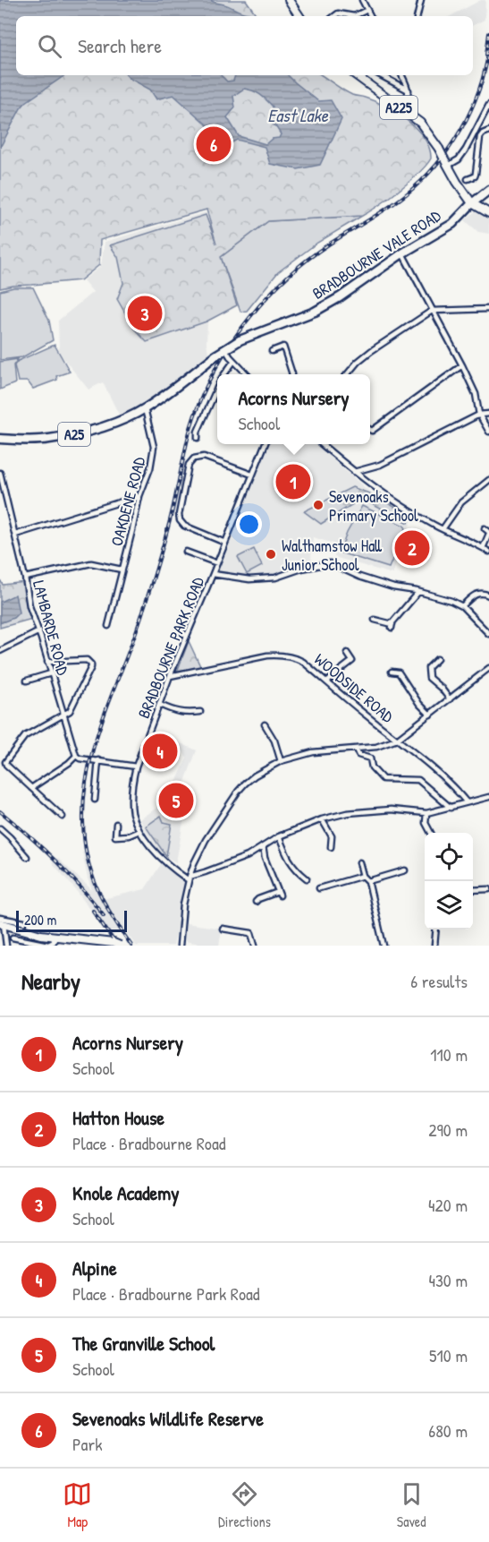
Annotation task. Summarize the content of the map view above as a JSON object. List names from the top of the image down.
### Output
{
  "streets": {
    "highway": ["BRADBOURNE VALE ROAD", "A25"],
    "main road": ["A225"],
    "street": [
      "OAKDENE ROAD",
      "LAMBARDE ROAD",
      "BRADBOURNE PARK ROAD",
      "WOODSIDE ROAD"
    ]
  },
  "crossings": [
    ["A225", "BRADBOURNE VALE ROAD"],
    ["A225", "A25"],
    ["BRADBOURNE VALE ROAD", "A25"],
    ["BRADBOURNE VALE ROAD", "OAKDENE ROAD"],
    ["BRADBOURNE PARK ROAD", "WOODSIDE ROAD"]
  ],
  "water": ["East Lake"],
  "places": ["Sevenoaks Primary School", "Walthamstow Hall Junior School"],
  "scale_bar": "200 m",
  "page": {
    "search": "Search here",
    "pins": [
      "6",
      "3",
      "1",
      "2",
      "4",
      "5"
    ],
    "popup": ["Acorns Nursery", "School"],
    "scale": "200 m",
    "heading": ["Nearby", "6 results"],
    "list": [
      {
        "mark": "1",
        "name": "Acorns Nursery",
        "note": "School",
        "value": "110 m"
      },
      {
        "mark": "2",
        "name": "Hatton House",
        "note": "Place · Bradbourne Road",
        "value": "290 m"
      },
      {
        "mark": "3",
        "name": "Knole Academy",
        "note": "School",
        "value": "420 m"
      },
      {
        "mark": "4",
        "name": "Alpine",
        "note": "Place · Bradbourne Park Road",
        "value": "430 m"
      },
      {
        "mark": "5",
        "name": "The Granville School",
        "note": "School",
        "value": "510 m"
      },
      {
        "mark": "6",
        "name": "Sevenoaks Wildlife Reserve",
        "note": "Park",
        "value": "680 m"
      }
    ],
    "nav": ["Map", "Directions", "Saved"]
  }
}
